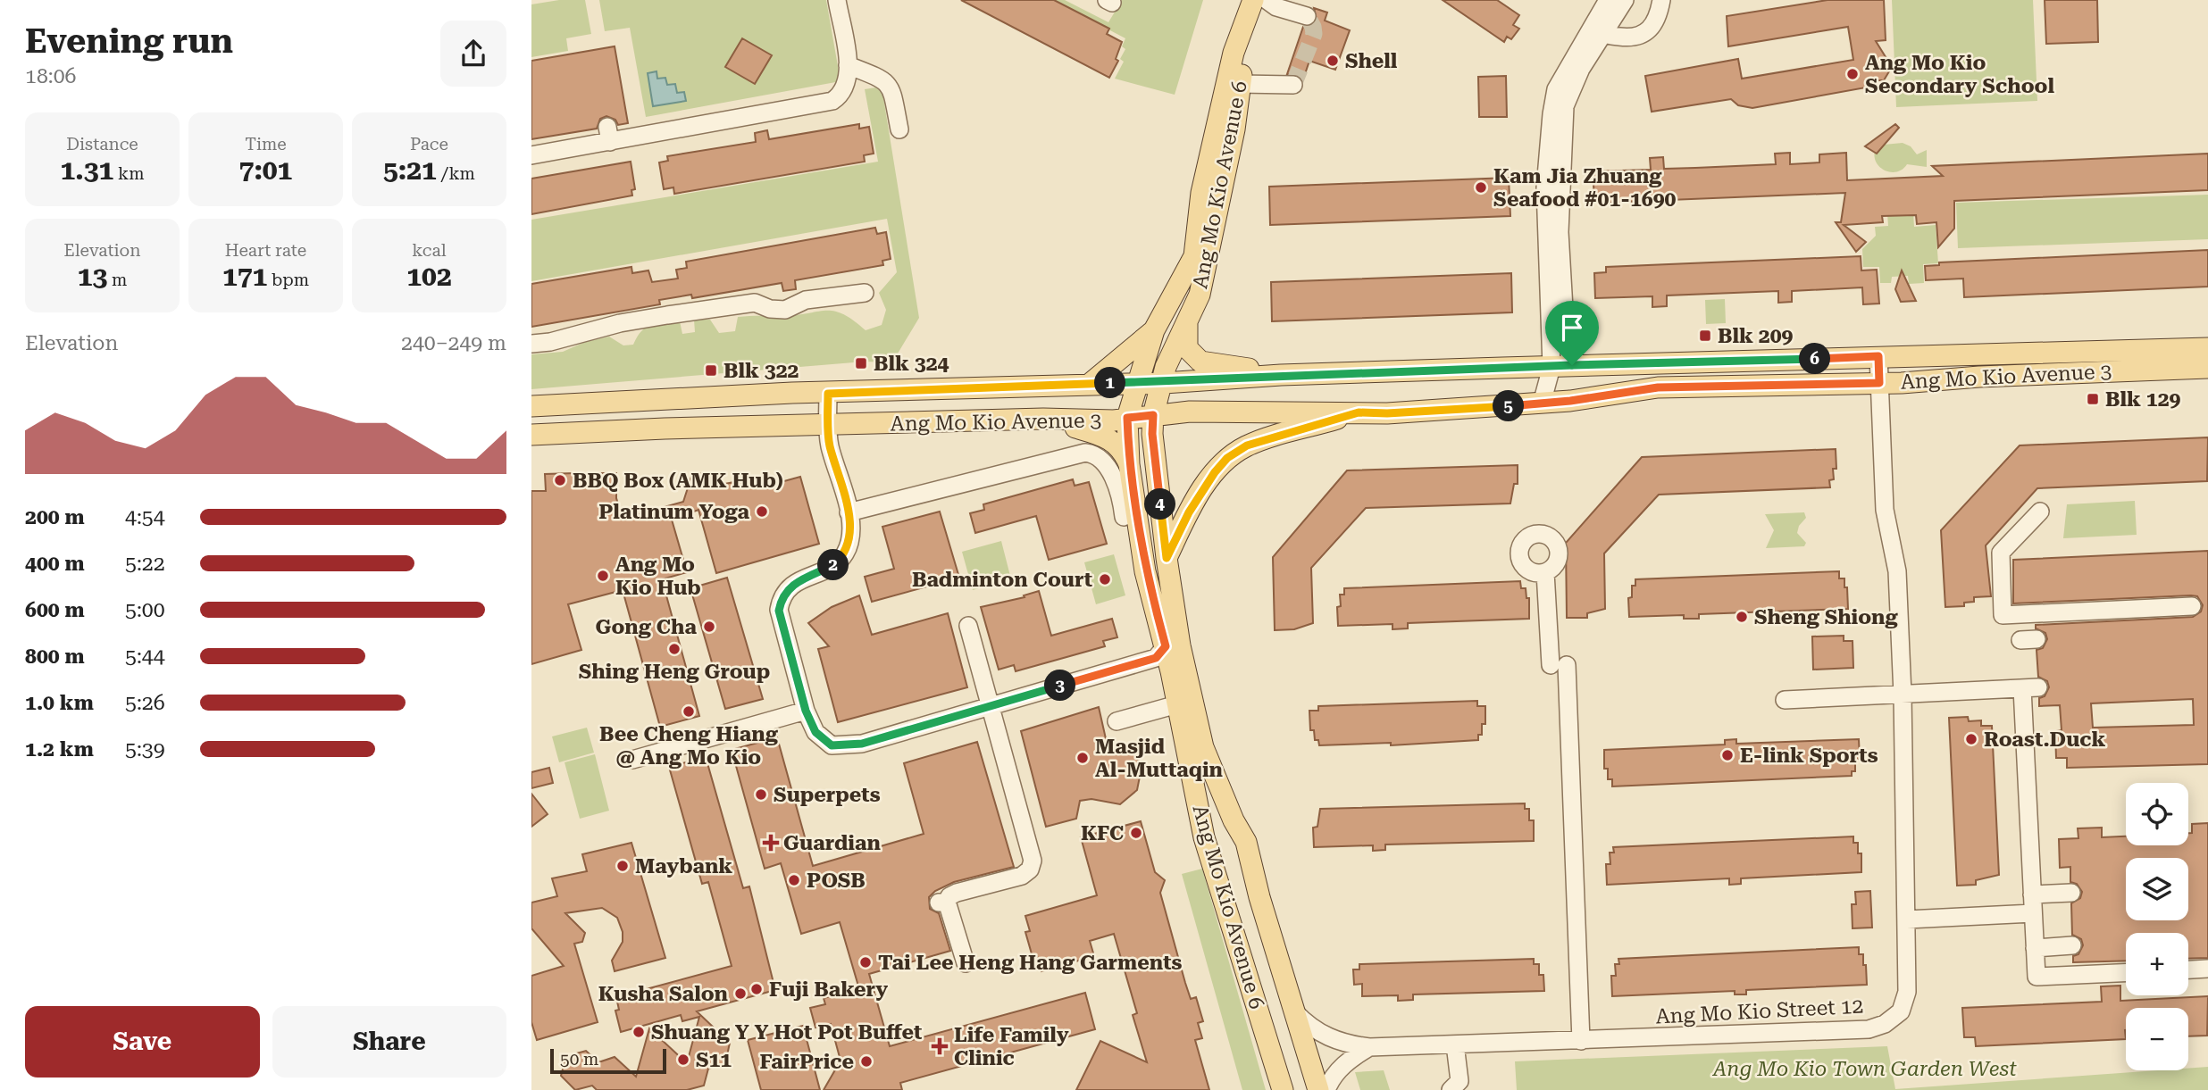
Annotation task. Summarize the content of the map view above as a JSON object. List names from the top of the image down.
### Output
{
  "streets": {
    "main road": ["Ang Mo Kio Avenue 6", "Ang Mo Kio Avenue 3"],
    "street": ["Ang Mo Kio Street 12"]
  },
  "crossings": [
    ["Ang Mo Kio Avenue 6", "Ang Mo Kio Avenue 3"],
    ["Ang Mo Kio Avenue 6", "Ang Mo Kio Street 12"],
    ["Ang Mo Kio Avenue 3", "Ang Mo Kio Street 12"]
  ],
  "parks": ["Ang Mo Kio Town Garden West"],
  "places": {
    "other": [
      "Shell",
      "Ang Mo Kio Secondary School",
      "Kam Jia Zhuang Seafood #01-1690",
      "BBQ Box (AMK Hub)",
      "Platinum Yoga",
      "Ang Mo Kio Hub",
      "Badminton Court",
      "Sheng Shiong",
      "Gong Cha",
      "Shing Heng Group",
      "Bee Cheng Hiang @ Ang Mo Kio",
      "Roast.Duck",
      "E-link Sports",
      "Masjid Al-Muttaqin",
      "Superpets",
      "KFC",
      "Maybank",
      "POSB",
      "Tai Lee Heng Hang Garments",
      "Fuji Bakery",
      "Kusha Salon",
      "Shuang Y Y Hot Pot Buffet",
      "S11",
      "FairPrice"
    ],
    "transit": [
      "Blk 209",
      "Blk 324",
      "Blk 322",
      "Blk 129"
    ],
    "health": ["Guardian", "Life Family Clinic"]
  },
  "scale_bar": "50 m",
  "page": {
    "heading": ["Evening run", "18:06"],
    "stats": [
      ["Distance", "1.31 km"],
      ["Time", "7:01"],
      ["Pace", "5:21 /km"],
      ["Elevation", "13 m"],
      ["Heart rate", "171 bpm"],
      ["kcal", "102"]
    ],
    "chart": ["Elevation", "240–249 m"],
    "pins": [
      "6",
      "1",
      "5",
      "4",
      "2",
      "3"
    ],
    "list": [
      {
        "name": "200 m",
        "note": "4:54"
      },
      {
        "name": "400 m",
        "note": "5:22"
      },
      {
        "name": "600 m",
        "note": "5:00"
      },
      {
        "name": "800 m",
        "note": "5:44"
      },
      {
        "name": "1.0 km",
        "note": "5:26"
      },
      {
        "name": "1.2 km",
        "note": "5:39"
      }
    ],
    "map_buttons": ["+", "−"],
    "buttons": ["Save", "Share"],
    "scale": "50 m"
  }
}
